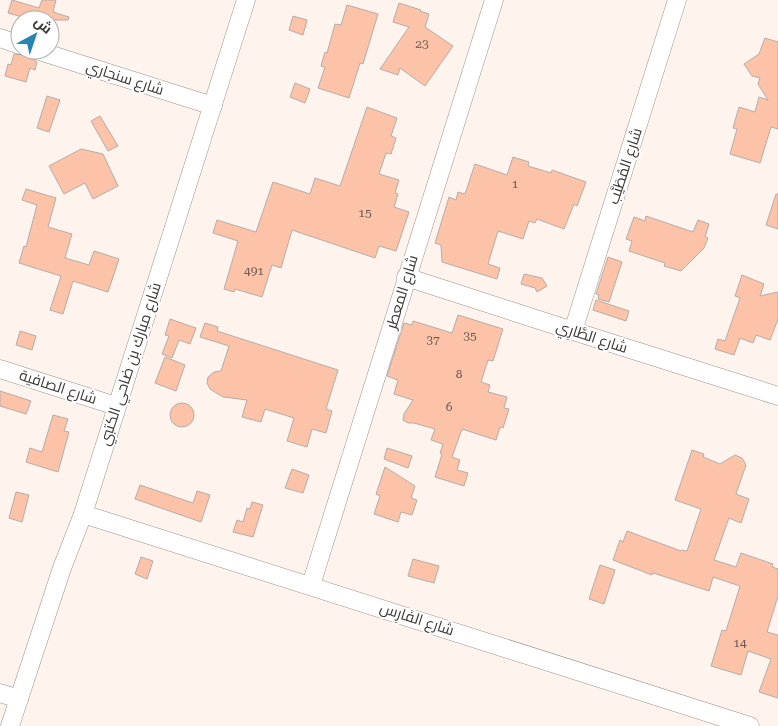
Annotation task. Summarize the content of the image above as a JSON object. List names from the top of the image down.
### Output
{
  "streets": {
    "street": [
      "شارع سنجاري",
      "شارع المُطَيَّب",
      "شارع المعطر",
      "شارع الطَّارِي",
      "شارع مبارك بن ضاحي الكتبي",
      "شارع الصافية",
      "شارع الفَارِس"
    ]
  },
  "crossings": [
    ["شارع سنجاري", "شارع مبارك بن ضاحي الكتبي"],
    ["شارع المُطَيَّب", "شارع الطَّارِي"],
    ["شارع المعطر", "شارع الطَّارِي"],
    ["شارع المعطر", "شارع الفَارِس"],
    ["شارع مبارك بن ضاحي الكتبي", "شارع الصافية"],
    ["شارع مبارك بن ضاحي الكتبي", "شارع الفَارِس"]
  ],
  "house_numbers": [
    "23",
    "1",
    "15",
    "491",
    "35",
    "37",
    "8",
    "6",
    "14"
  ],
  "north": "top right"
}
